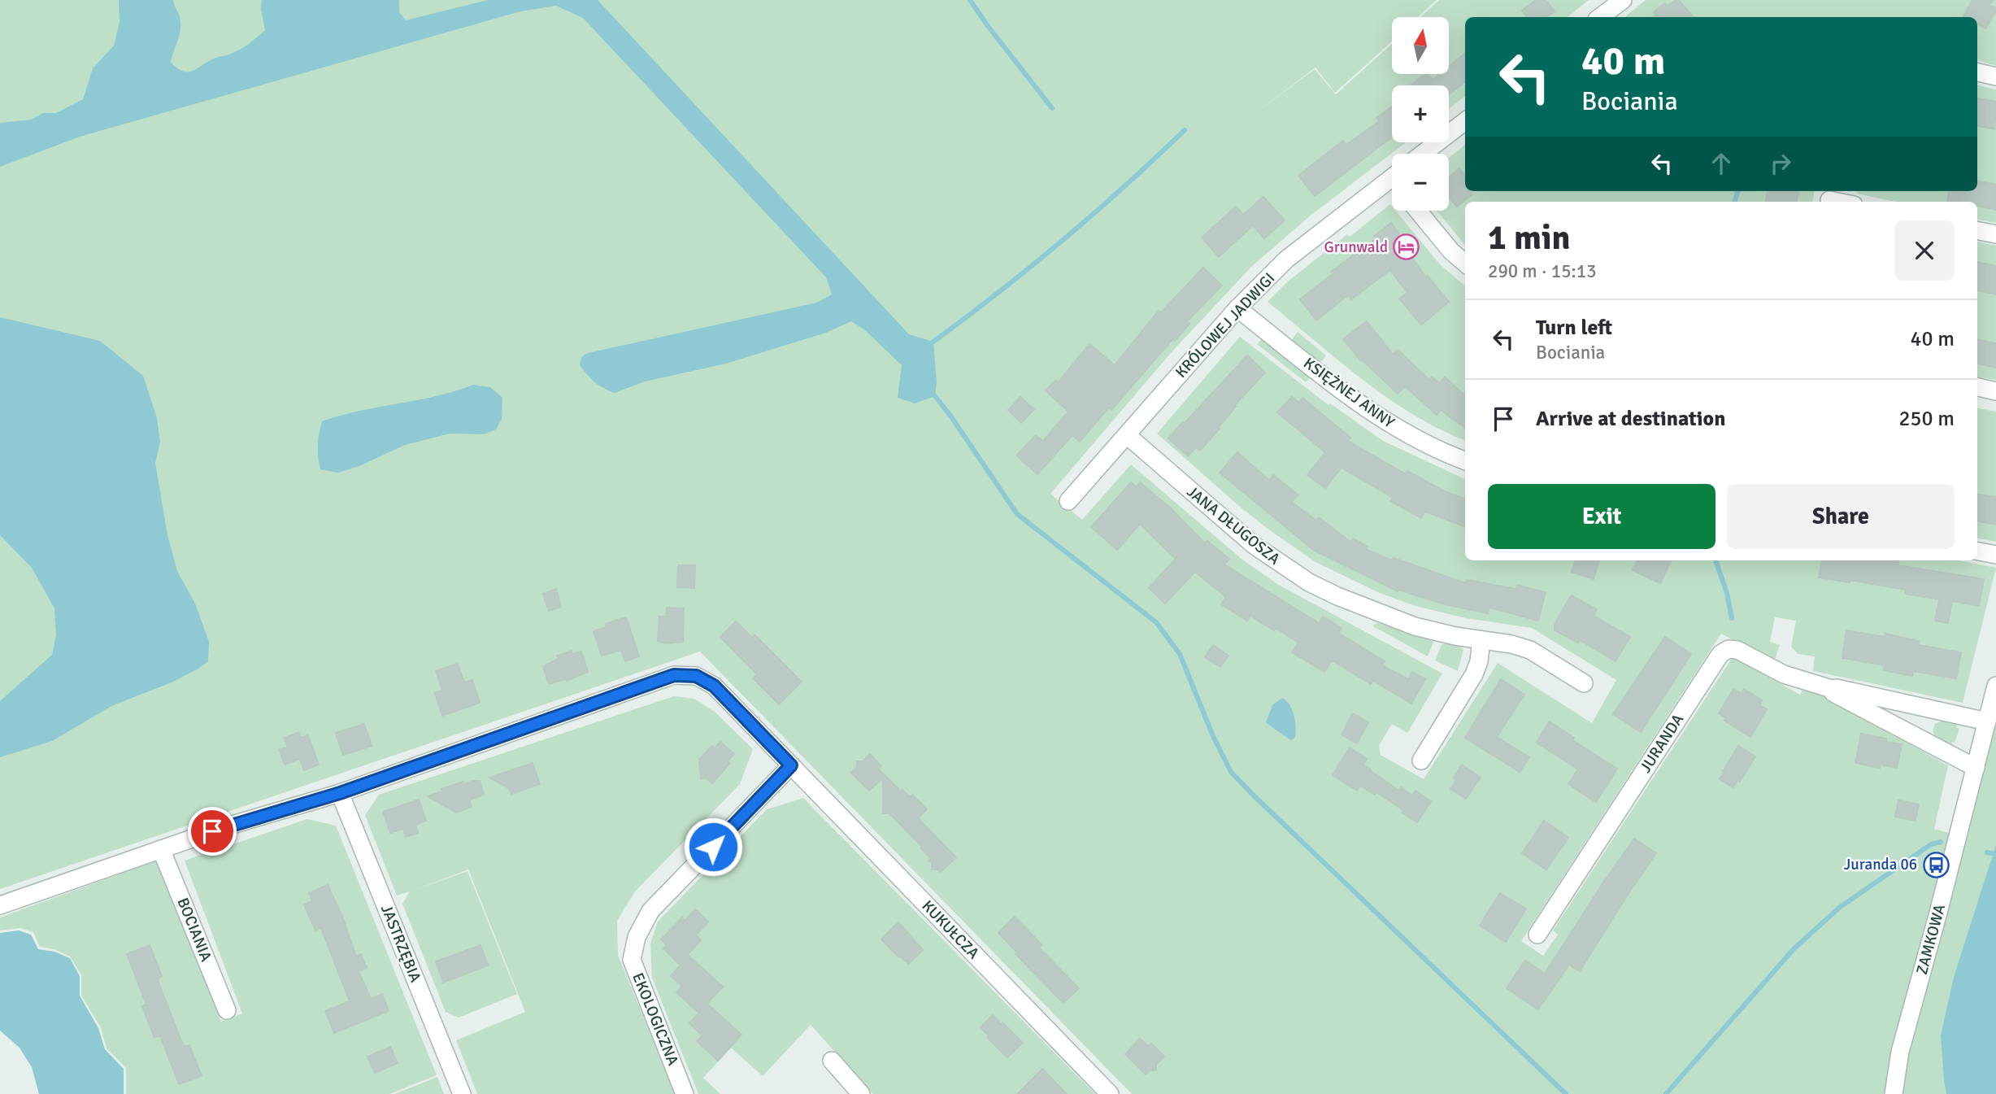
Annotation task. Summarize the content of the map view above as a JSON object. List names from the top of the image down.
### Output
{
  "streets": {
    "street": [
      "KRÓLOWEJ JADWIGI",
      "KSIĘŻNEJ ANNY",
      "JANA DŁUGOSZA",
      "JURANDA",
      "BOCIANIA",
      "KUKUŁCZA",
      "ZAMKOWA",
      "JASTRZĘBIA",
      "EKOLOGICZNA"
    ]
  },
  "crossings": [
    ["KRÓLOWEJ JADWIGI", "KSIĘŻNEJ ANNY"],
    ["KRÓLOWEJ JADWIGI", "JANA DŁUGOSZA"],
    ["JURANDA", "ZAMKOWA"],
    ["KUKUŁCZA", "EKOLOGICZNA"]
  ],
  "places": {
    "hotel": ["Grunwald"],
    "bus stop": ["Juranda 06"]
  },
  "north": "top",
  "page": {
    "map_buttons": ["+", "−"],
    "turn": ["40 m", "Bociania"],
    "heading": ["1 min", "290 m · 15:13"],
    "list": [
      {
        "name": "Turn left",
        "note": "Bociania",
        "value": "40 m"
      },
      {
        "name": "Arrive at destination",
        "value": "250 m"
      }
    ],
    "buttons": ["Exit", "Share"]
  }
}
